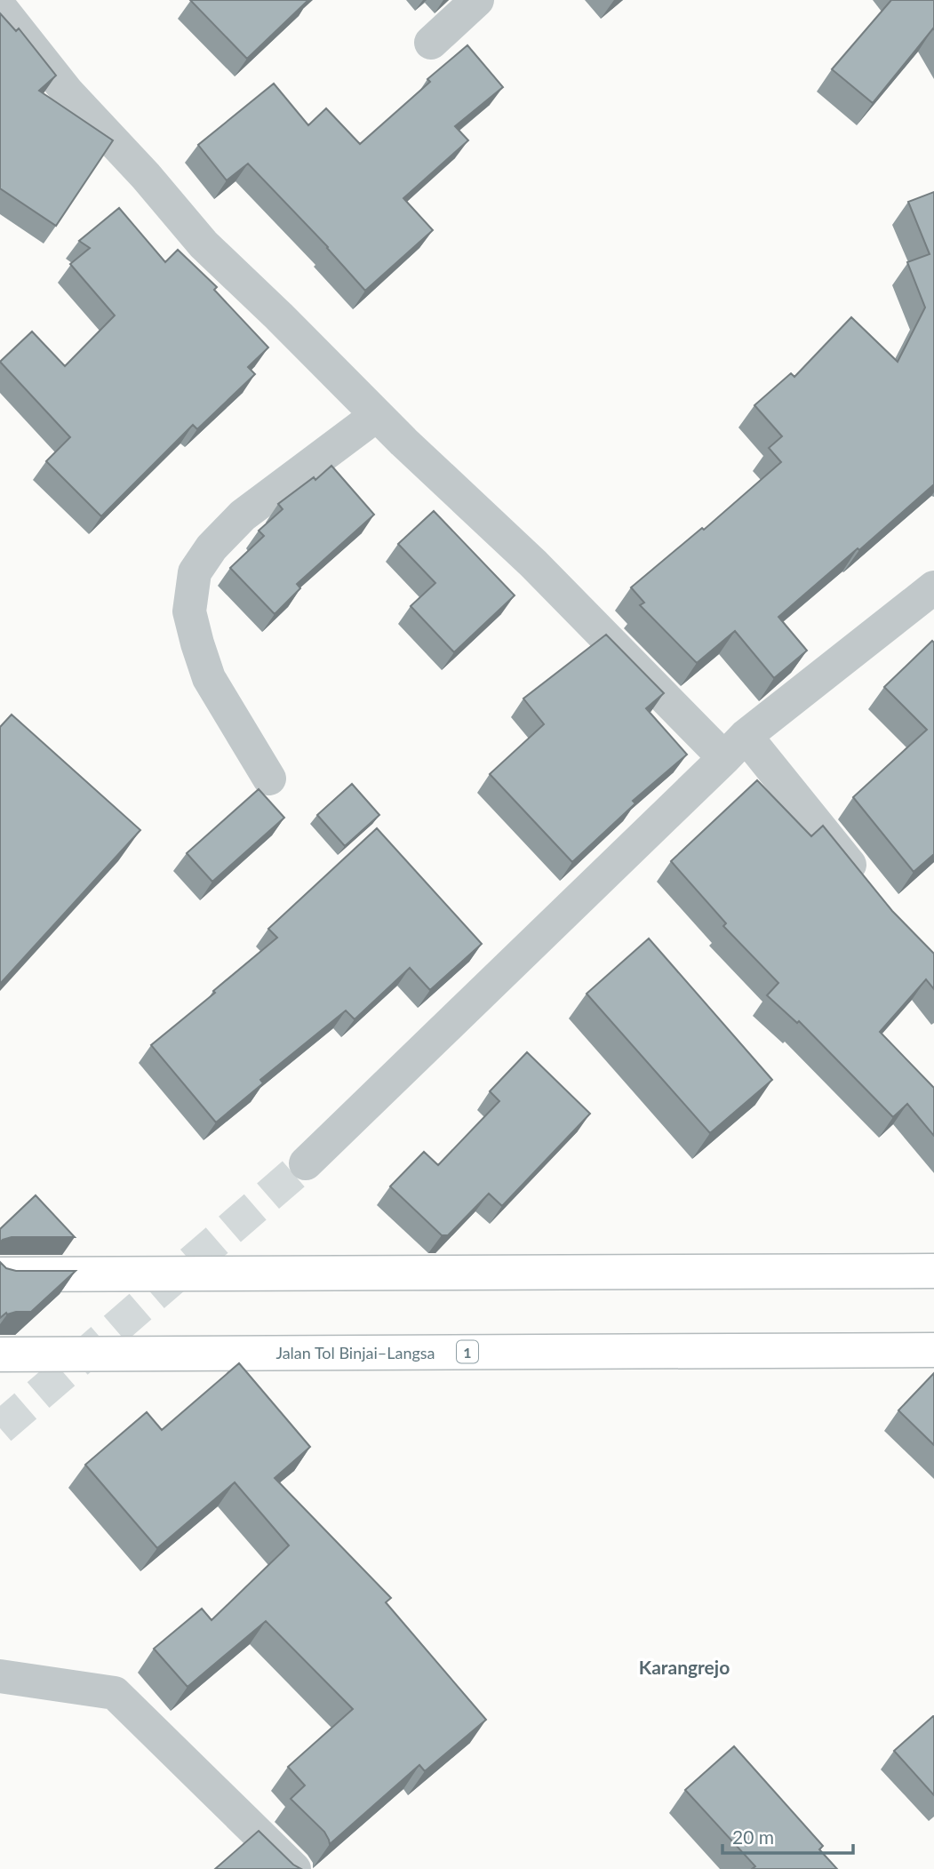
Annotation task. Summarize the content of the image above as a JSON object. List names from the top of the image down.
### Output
{
  "streets": {
    "highway": ["1", "Jalan Tol Binjai–Langsa"]
  },
  "districts": ["Karangrejo"],
  "scale_bar": "20 m"
}
